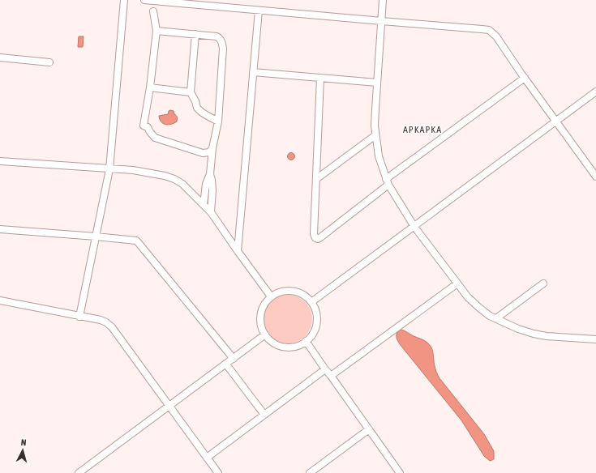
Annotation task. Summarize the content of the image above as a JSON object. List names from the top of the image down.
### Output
{
  "districts": ["APKAPKA"],
  "north": "top"
}
